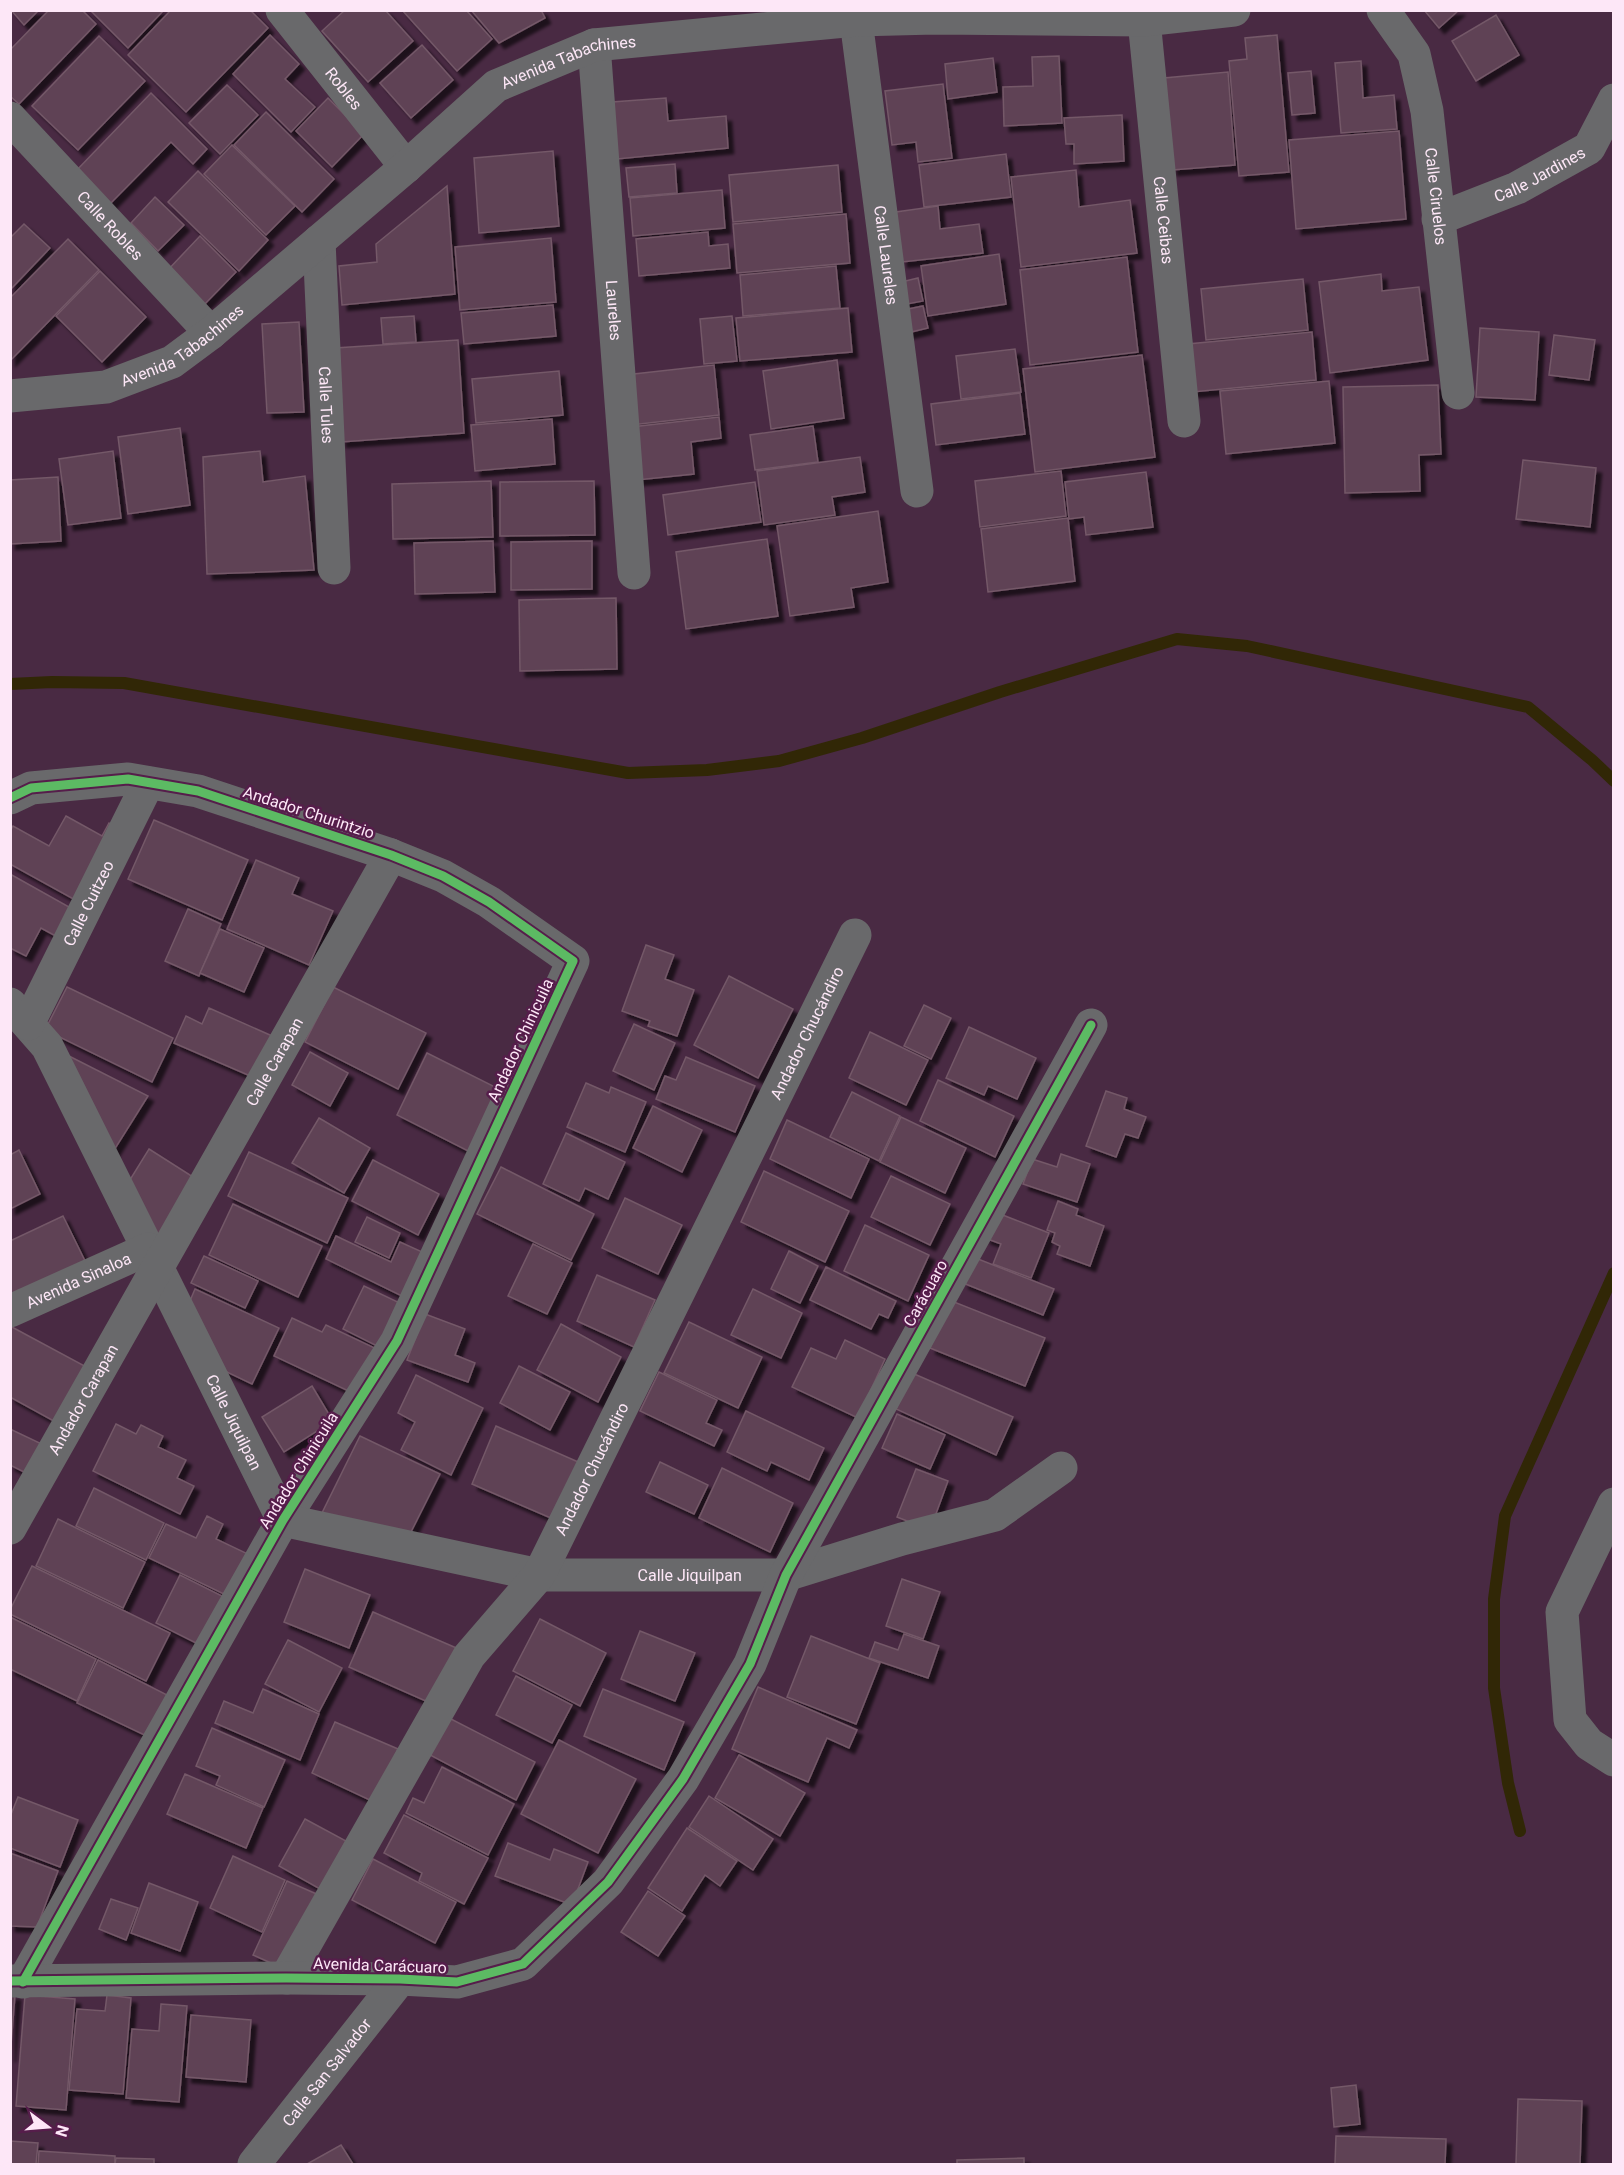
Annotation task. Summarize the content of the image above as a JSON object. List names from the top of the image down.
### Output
{
  "streets": {
    "street": [
      "Avenida Tabachines",
      "Robles",
      "Calle Jardines",
      "Calle Ciruelos",
      "Calle Ceibas",
      "Calle Robles",
      "Calle Laureles",
      "Laureles",
      "Calle Tules",
      "Andador Churintzio",
      "Calle Cuitzeo",
      "Andador Chucándiro",
      "Andador Chinicuila",
      "Calle Carapan",
      "Avenida Sinaloa",
      "Carácuaro",
      "Andador Carapan",
      "Calle Jiquilpan",
      "Avenida Carácuaro",
      "Calle San Salvador"
    ]
  },
  "crossings": [
    ["Avenida Tabachines", "Robles"],
    ["Avenida Tabachines", "Calle Ceibas"],
    ["Avenida Tabachines", "Calle Robles"],
    ["Avenida Tabachines", "Calle Laureles"],
    ["Avenida Tabachines", "Laureles"],
    ["Avenida Tabachines", "Calle Tules"],
    ["Calle Jardines", "Calle Ciruelos"],
    ["Andador Churintzio", "Calle Cuitzeo"],
    ["Andador Churintzio", "Andador Chinicuila"],
    ["Andador Churintzio", "Calle Carapan"],
    ["Calle Cuitzeo", "Calle Jiquilpan"],
    ["Andador Chucándiro", "Calle Jiquilpan"],
    ["Andador Chucándiro", "Avenida Carácuaro"],
    ["Andador Chinicuila", "Calle Jiquilpan"],
    ["Andador Chinicuila", "Avenida Carácuaro"],
    ["Calle Carapan", "Avenida Sinaloa"],
    ["Calle Carapan", "Andador Carapan"],
    ["Calle Carapan", "Calle Jiquilpan"],
    ["Avenida Sinaloa", "Andador Carapan"],
    ["Avenida Sinaloa", "Calle Jiquilpan"],
    ["Carácuaro", "Calle Jiquilpan"],
    ["Carácuaro", "Avenida Carácuaro"],
    ["Andador Carapan", "Calle Jiquilpan"],
    ["Calle Jiquilpan", "Avenida Carácuaro"],
    ["Avenida Carácuaro", "Calle San Salvador"]
  ],
  "north": "right"
}
